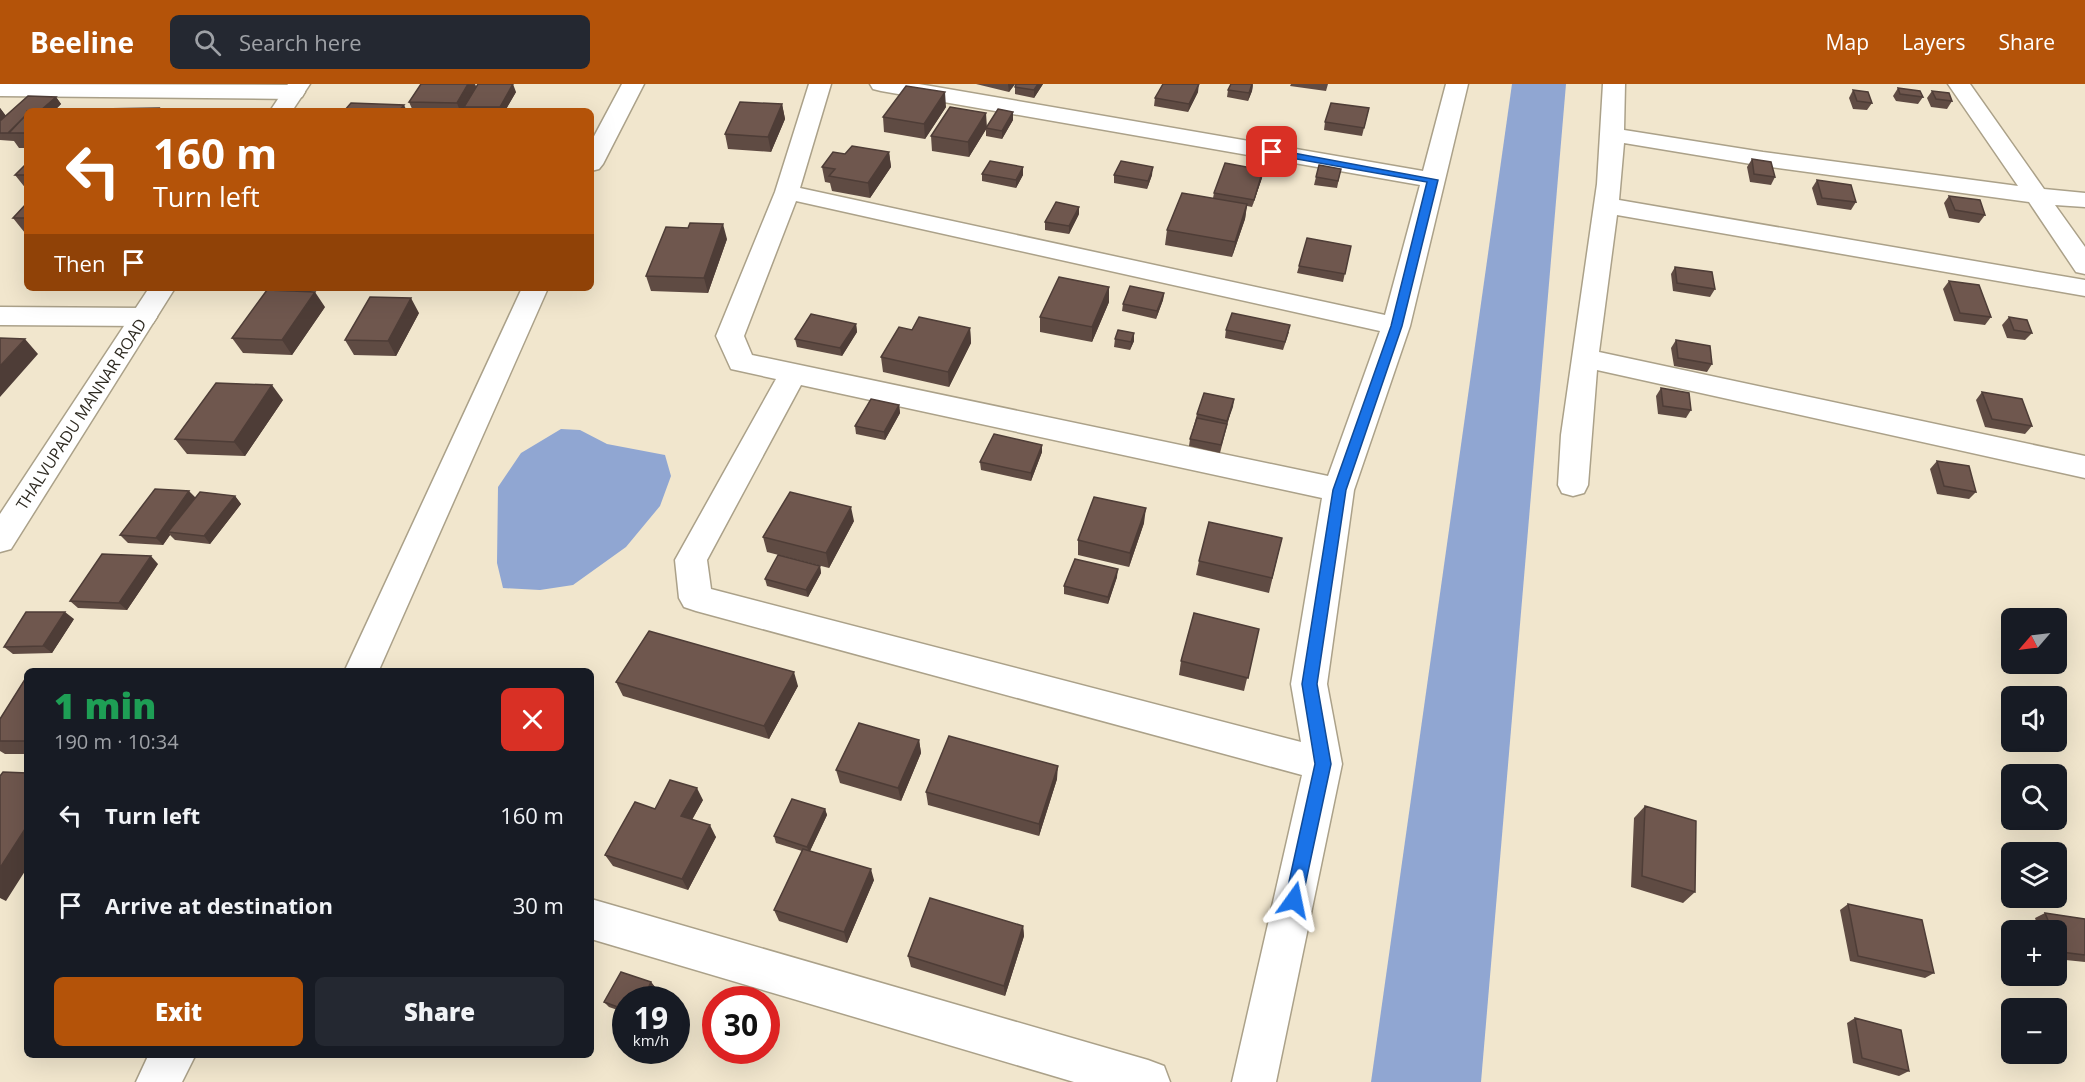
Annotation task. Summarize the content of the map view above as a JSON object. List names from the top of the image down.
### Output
{
  "streets": {
    "street": ["THALVUPADU MANNAR ROAD"]
  },
  "north": "bottom left",
  "page": {
    "header": "Beeline",
    "search": "Search here",
    "nav": ["Map", "Layers", "Share"],
    "turn": ["160 m", "Turn left"],
    "then": "Then",
    "map_buttons": ["+", "−"],
    "heading": ["1 min", "190 m · 10:34"],
    "list": [
      {
        "name": "Turn left",
        "value": "160 m"
      },
      {
        "name": "Arrive at destination",
        "value": "30 m"
      }
    ],
    "buttons": ["Exit", "Share"],
    "speed": "19 km/h",
    "limit": "30"
  }
}
